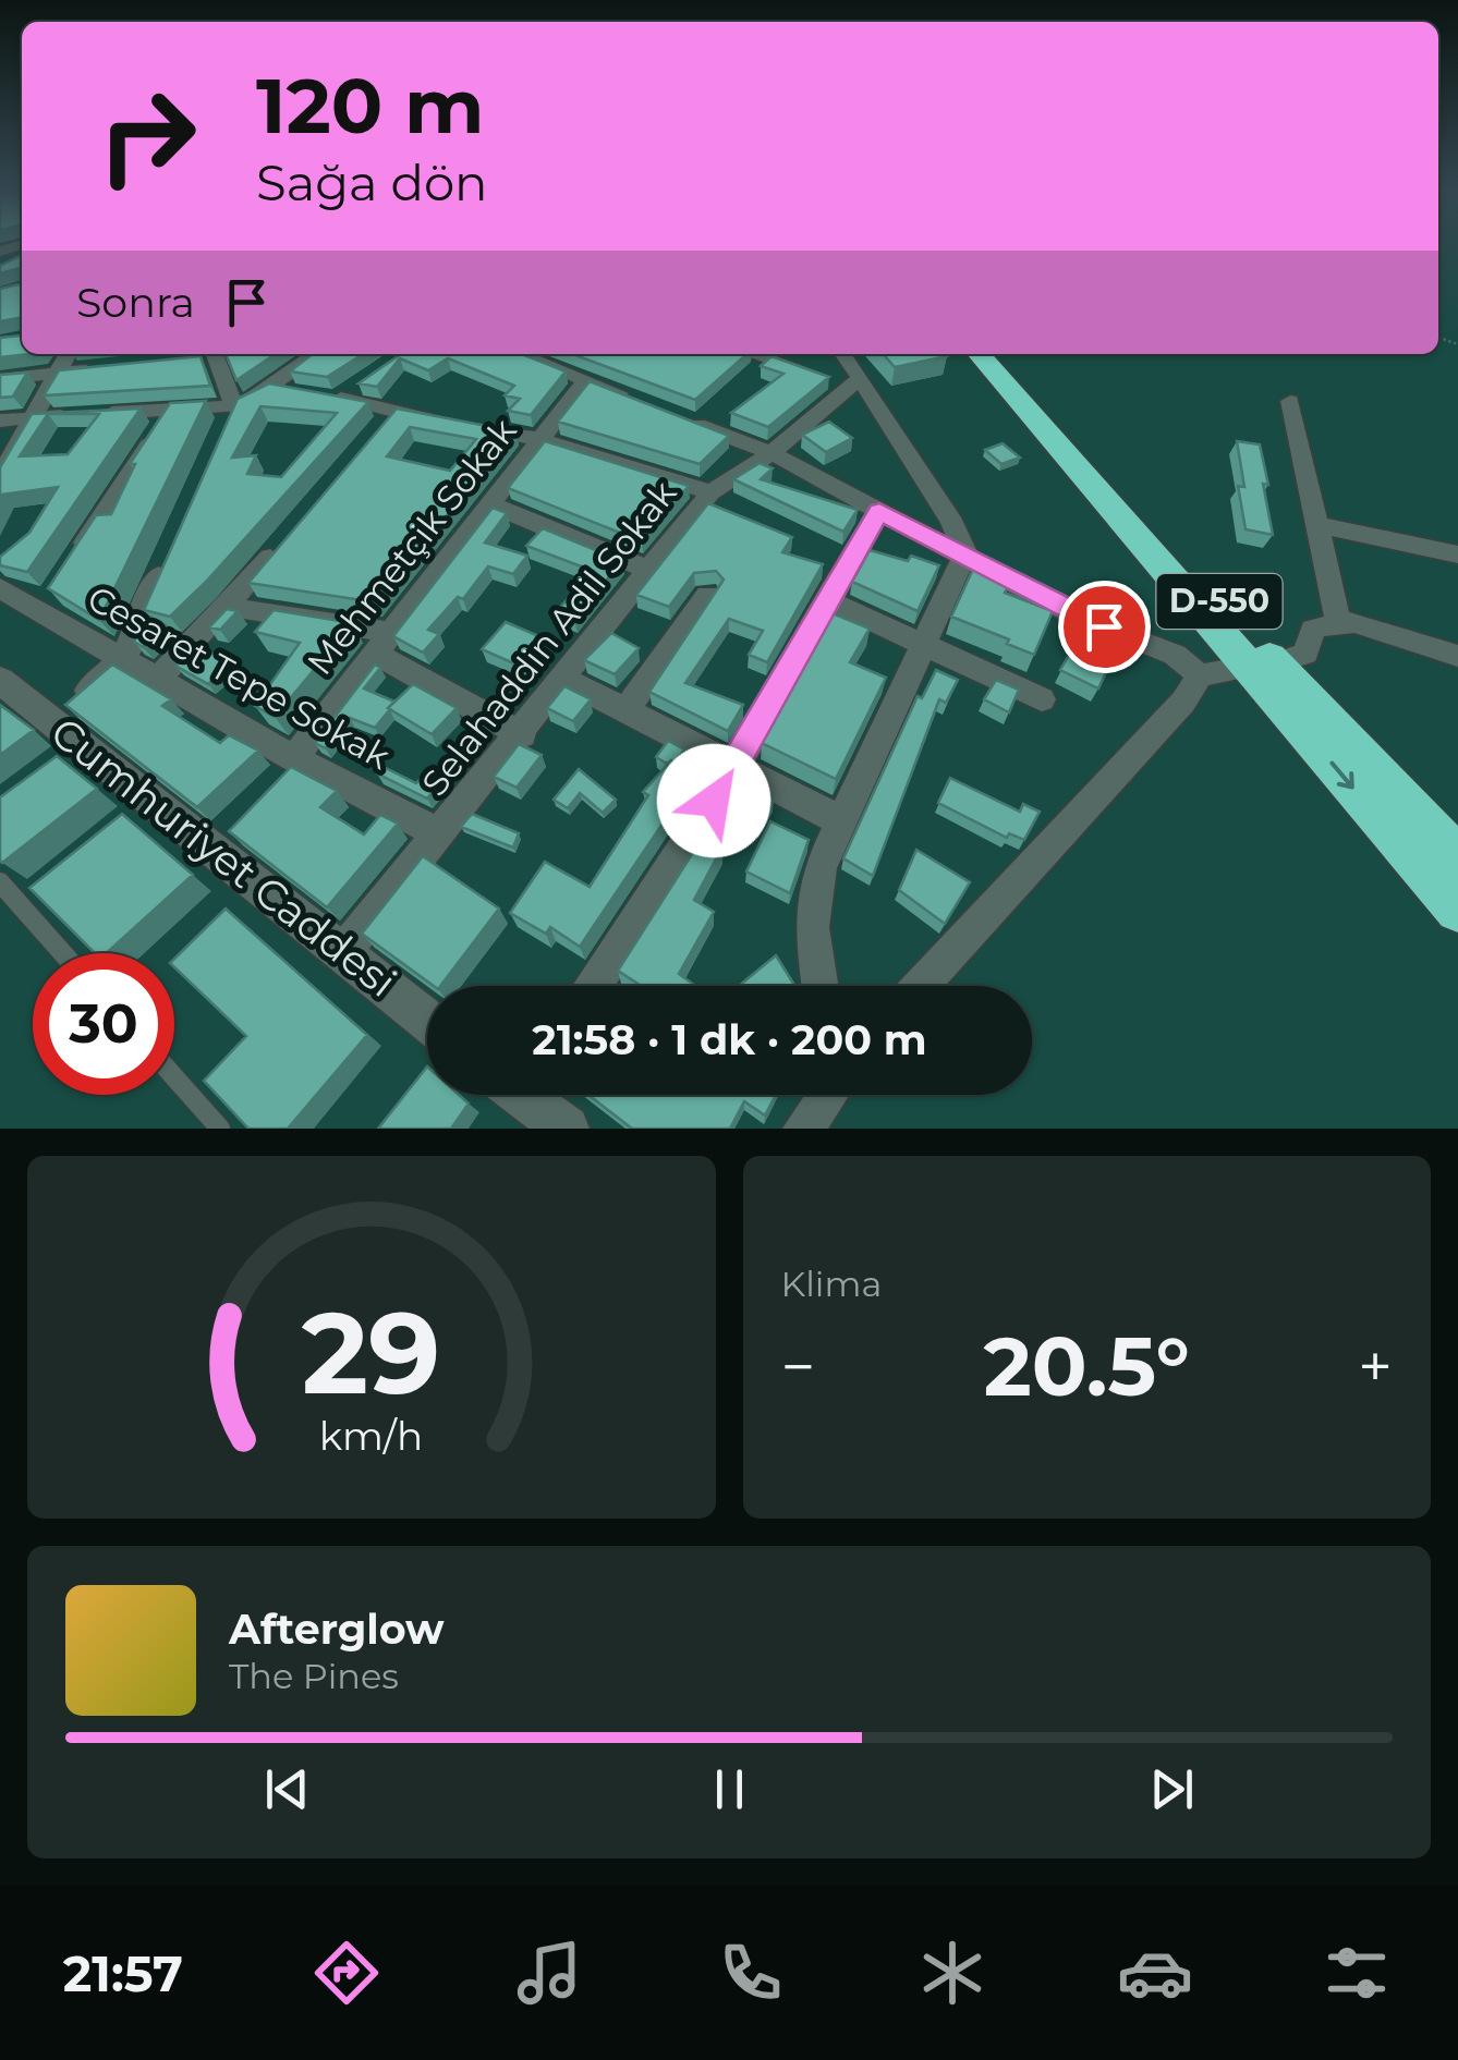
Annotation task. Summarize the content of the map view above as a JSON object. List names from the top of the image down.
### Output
{
  "streets": {
    "highway": ["D-550"],
    "main road": ["Cumhuriyet Caddesi"],
    "street": ["Mehmetçik Sokak", "Selahaddin Adil Sokak", "Cesaret Tepe Sokak"]
  },
  "crossings": [
    ["Mehmetçik Sokak", "Cesaret Tepe Sokak"],
    ["Selahaddin Adil Sokak", "Cesaret Tepe Sokak"],
    ["Selahaddin Adil Sokak", "Cumhuriyet Caddesi"]
  ],
  "page": {
    "turn": ["120 m", "Sağa dön"],
    "then": "Sonra",
    "limit": "30",
    "trip": "21:58 · 1 dk · 200 m",
    "tile": "Klima",
    "heat": ["−", "20.5°", "+"],
    "song": ["Afterglow", "The Pines"],
    "tabs": "21:57",
    "gauge": ["29", "km/h"]
  }
}
